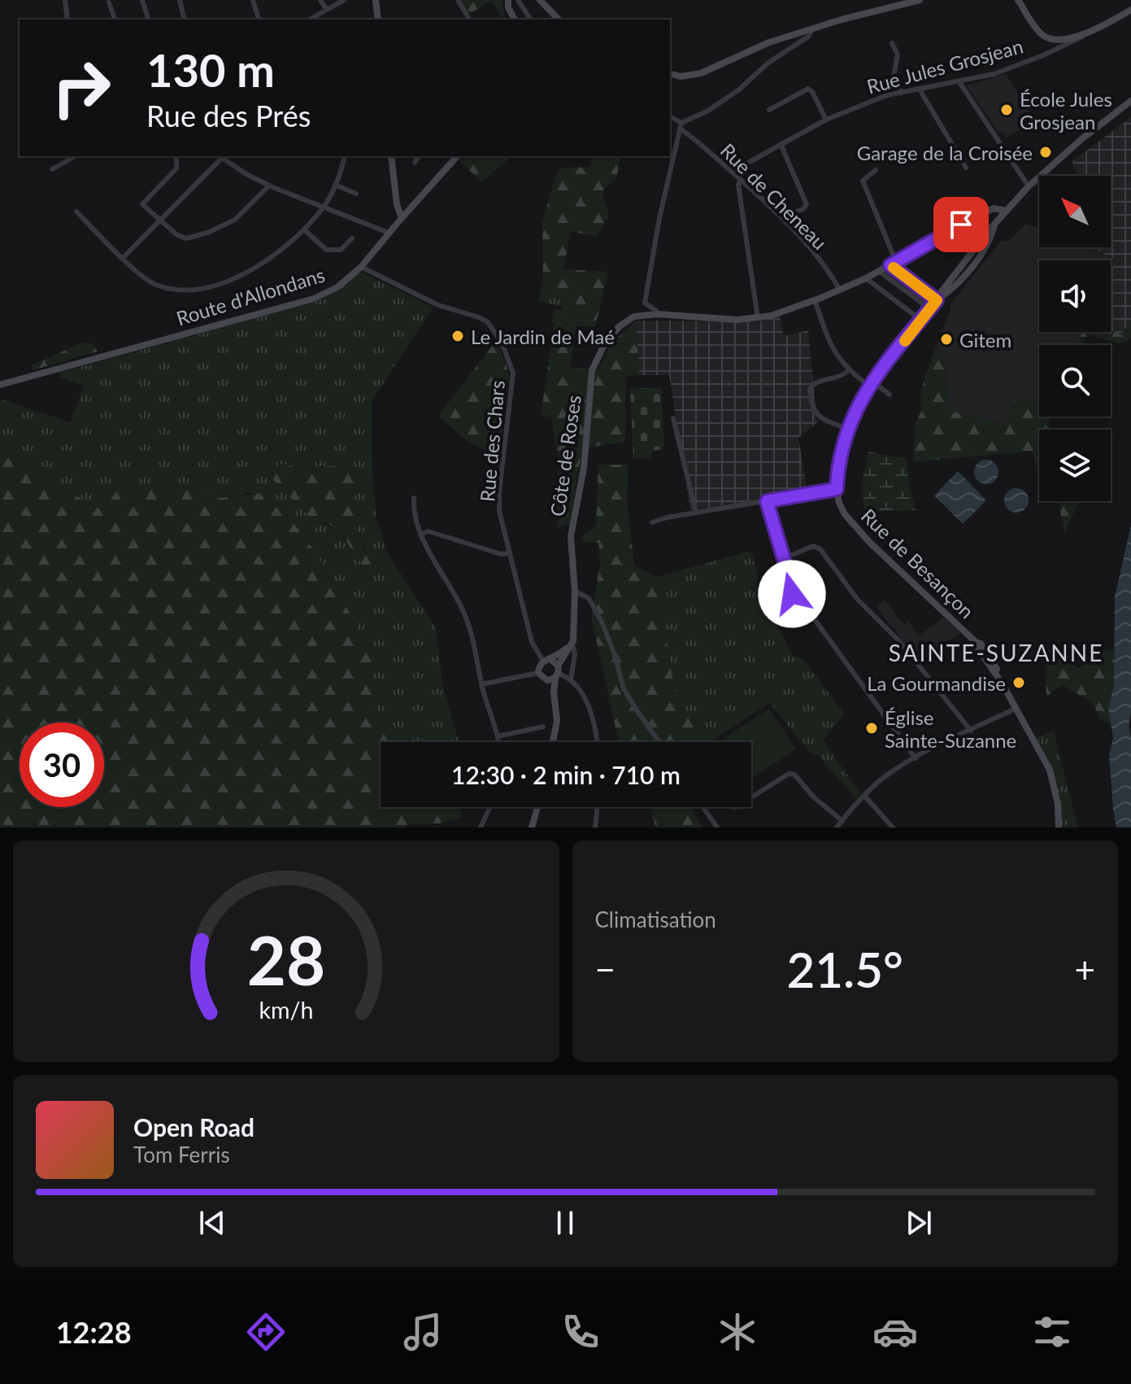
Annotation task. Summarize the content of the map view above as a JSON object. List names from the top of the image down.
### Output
{
  "streets": {
    "main road": [
      "Rue Jules Grosjean",
      "Route d'Allondans",
      "Côte de Roses",
      "Rue de Besançon"
    ],
    "street": ["Rue de Cheneau", "Rue des Chars"]
  },
  "crossings": [
    ["Rue Jules Grosjean", "Rue de Cheneau"],
    ["Rue de Cheneau", "Côte de Roses"],
    ["Route d'Allondans", "Rue des Chars"],
    ["Côte de Roses", "Rue de Besançon"]
  ],
  "districts": ["SAINTE-SUZANNE"],
  "places": [
    "École Jules Grosjean",
    "Garage de la Croisée",
    "Le Jardin de Maé",
    "Gitem",
    "La Gourmandise",
    "Église Sainte-Suzanne"
  ],
  "north": "top left",
  "page": {
    "turn": ["130 m", "Rue des Prés"],
    "limit": "30",
    "trip": "12:30 · 2 min · 710 m",
    "tile": "Climatisation",
    "heat": ["−", "21.5°", "+"],
    "song": ["Open Road", "Tom Ferris"],
    "tabs": "12:28",
    "gauge": ["28", "km/h"]
  }
}
